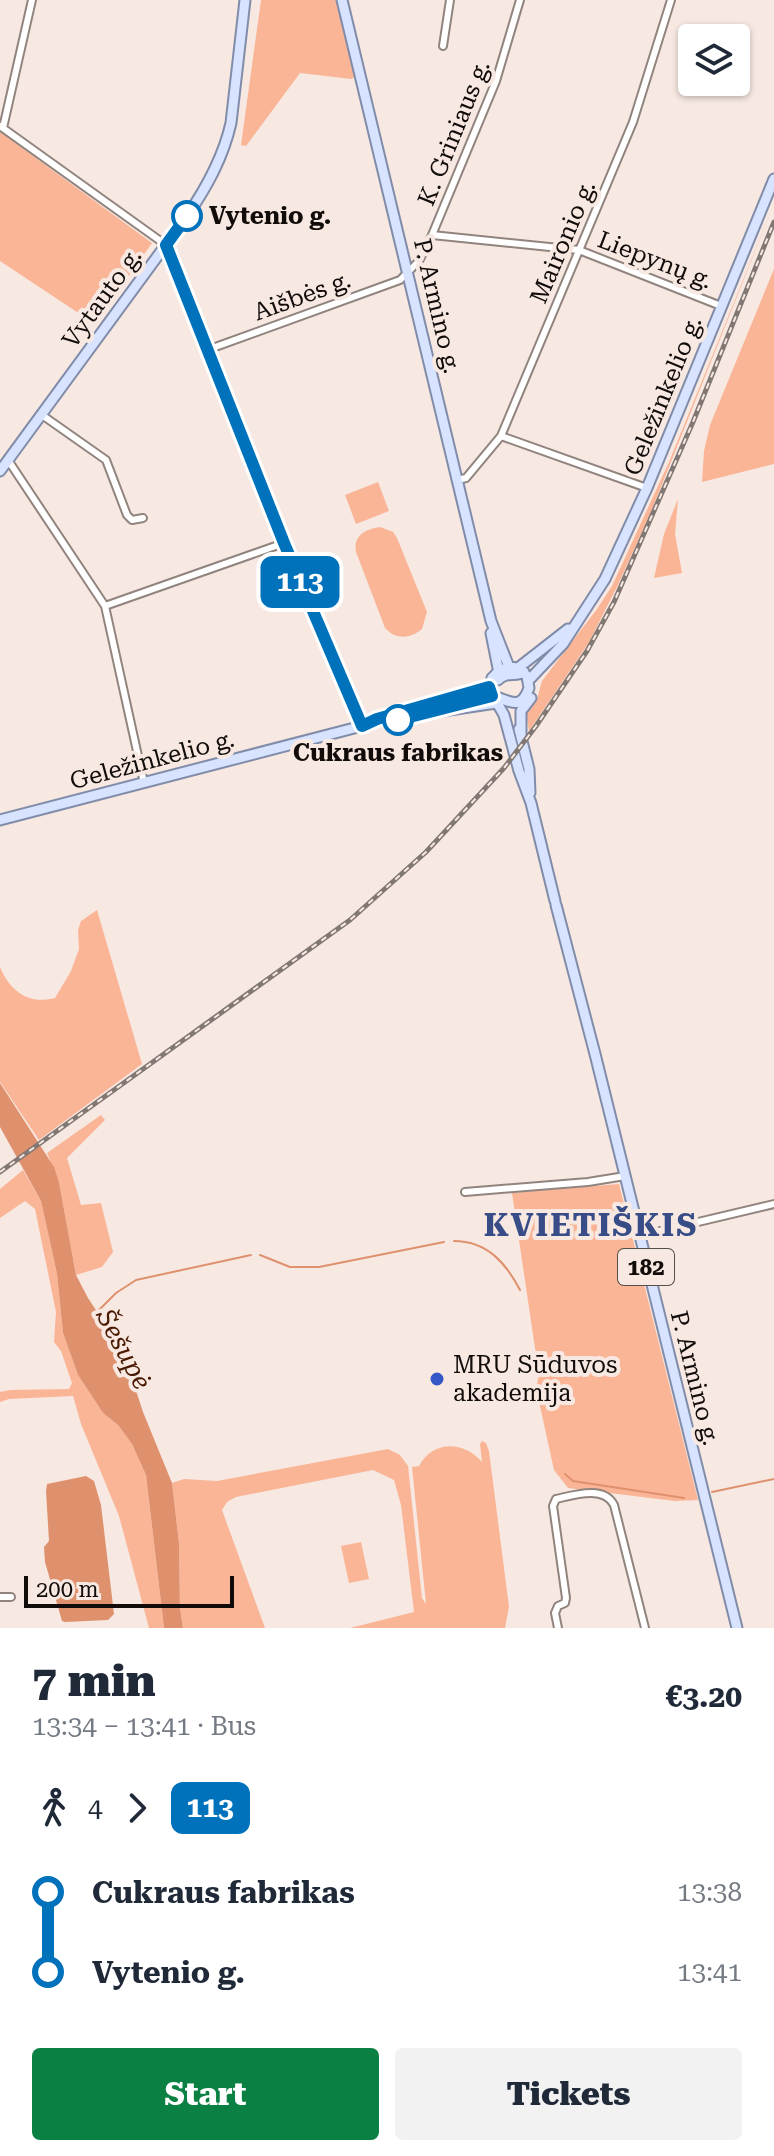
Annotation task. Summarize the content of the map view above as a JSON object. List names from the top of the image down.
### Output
{
  "streets": {
    "main road": [
      "Vytauto g.",
      "P. Armino g.",
      "Geležinkelio g.",
      "182"
    ],
    "street": [
      "K. Griniaus g.",
      "Maironio g.",
      "Liepynų g.",
      "Aišbės g."
    ]
  },
  "crossings": [
    ["K. Griniaus g.", "Liepynų g."],
    ["K. Griniaus g.", "Aišbės g."],
    ["K. Griniaus g.", "P. Armino g."],
    ["Maironio g.", "Liepynų g."],
    ["Maironio g.", "P. Armino g."],
    ["Liepynų g.", "Geležinkelio g."],
    ["Aišbės g.", "P. Armino g."],
    ["P. Armino g.", "Geležinkelio g."]
  ],
  "districts": ["KVIETIŠKIS"],
  "water": ["Šešupė"],
  "places": ["Vytenio g.", "Cukraus fabrikas", "MRU Sūduvos akademija"],
  "lines": ["bus line 113"],
  "scale_bar": "200 m",
  "page": {
    "on_map": "113",
    "scale": "200 m",
    "heading": ["7 min", "13:34 – 13:41 · Bus", "€3.20"],
    "legs": ["4", "113"],
    "list": [
      {
        "name": "Cukraus fabrikas",
        "value": "13:38"
      },
      {
        "name": "Vytenio g.",
        "value": "13:41"
      }
    ],
    "buttons": ["Start", "Tickets"]
  }
}
